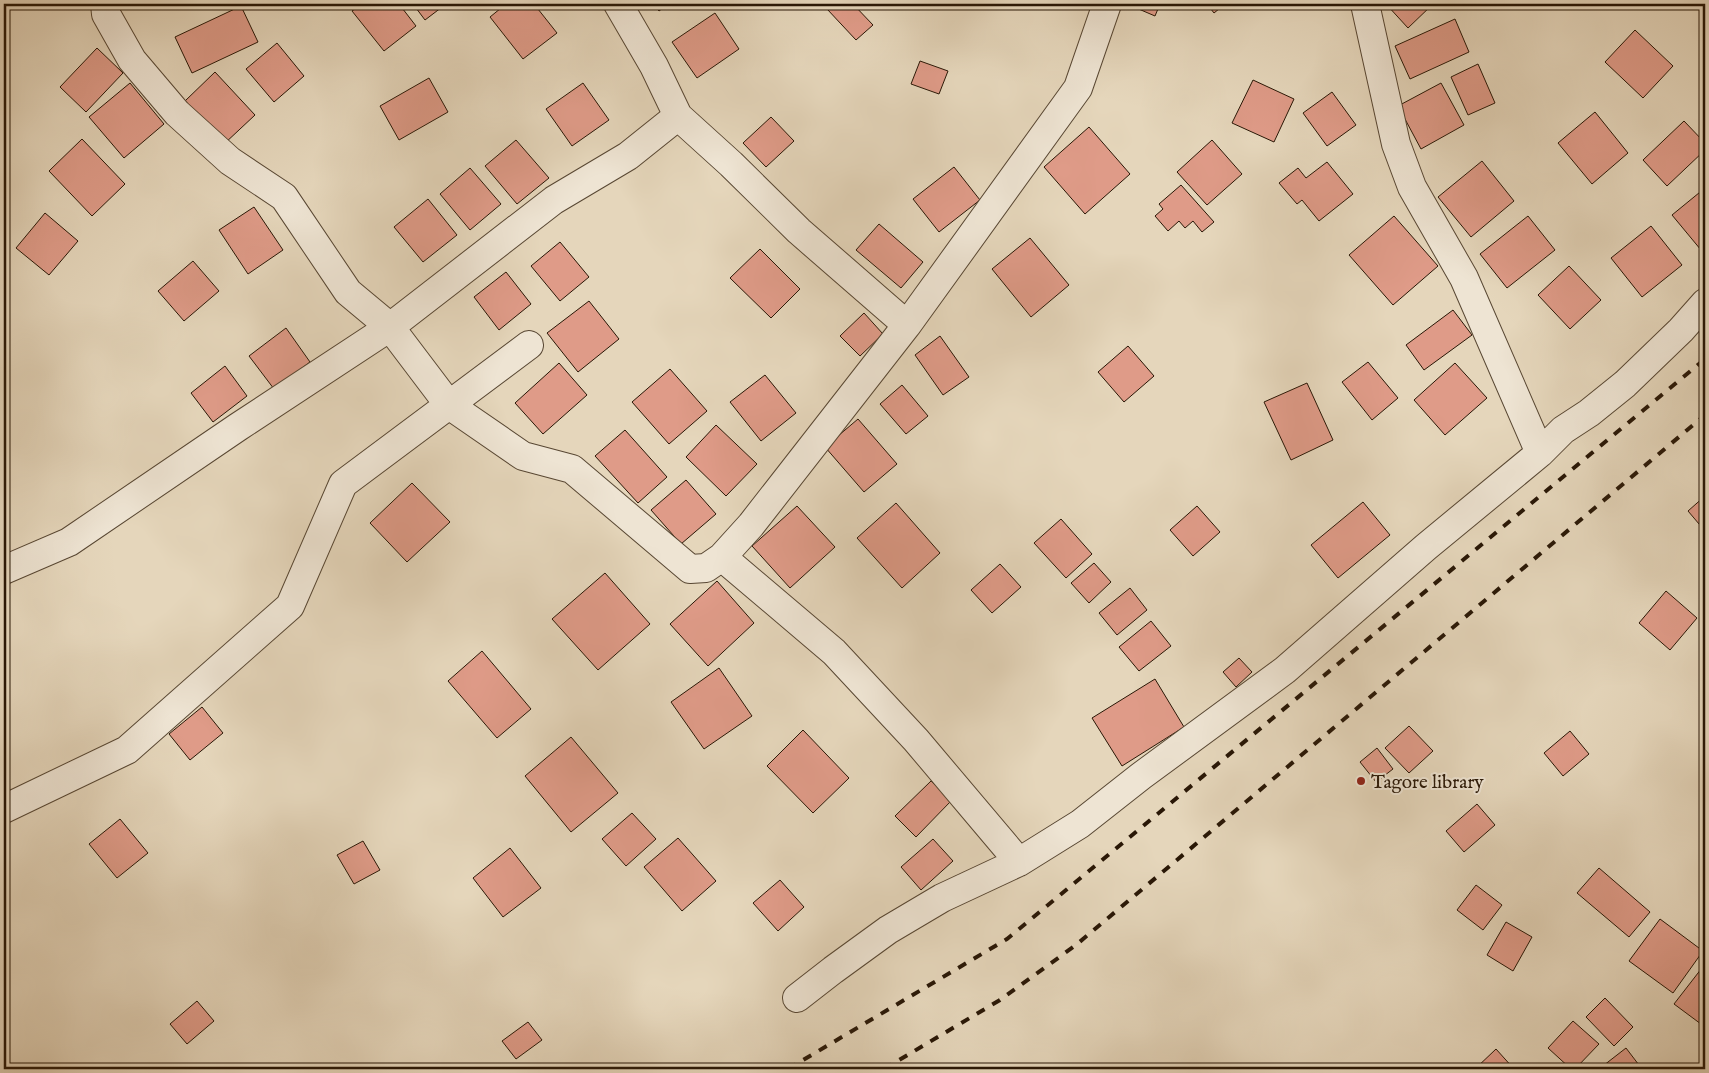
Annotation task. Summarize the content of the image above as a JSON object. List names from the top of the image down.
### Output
{
  "places": ["Tagore library"]
}
